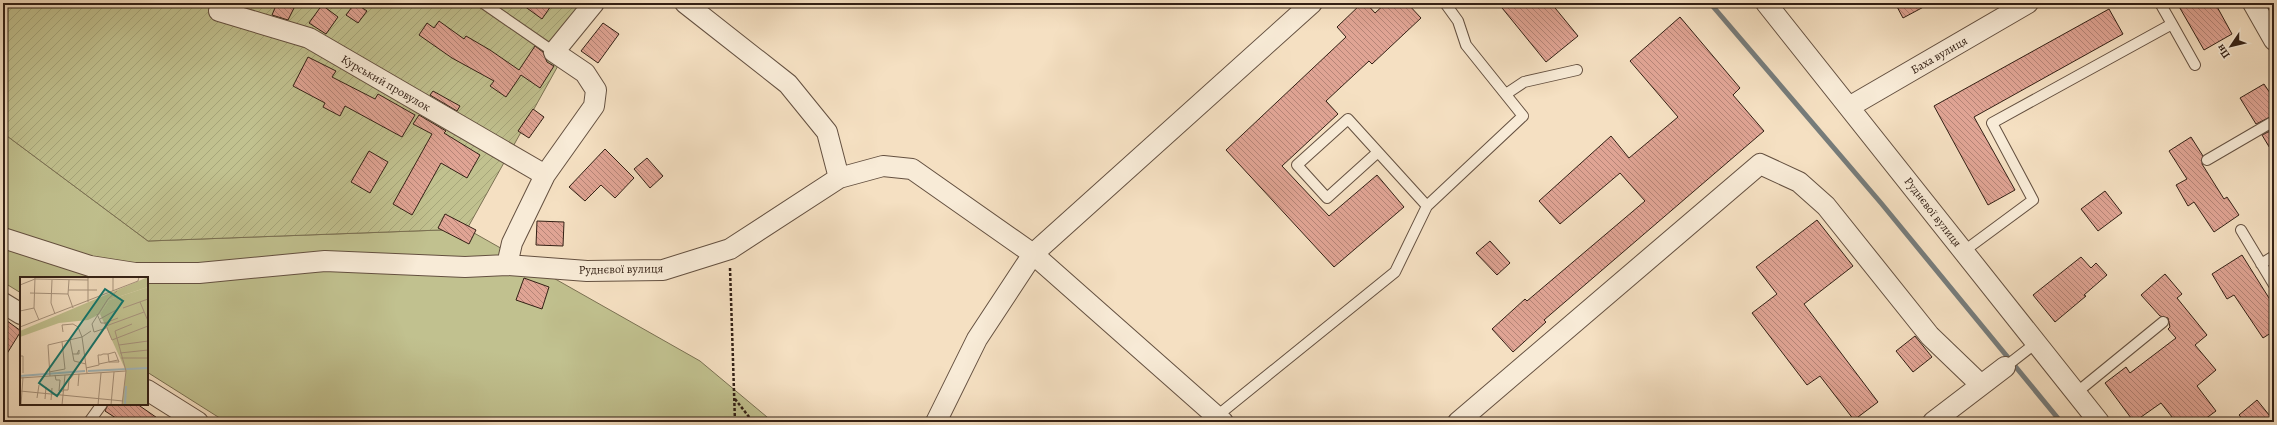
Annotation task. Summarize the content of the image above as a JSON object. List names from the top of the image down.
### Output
{
  "streets": {
    "street": ["Баха вулиця", "Курський провулок", "Руднєвої вулиця"]
  },
  "crossings": [
    ["Баха вулиця", "Руднєвої вулиця"]
  ],
  "north": "bottom left"
}
